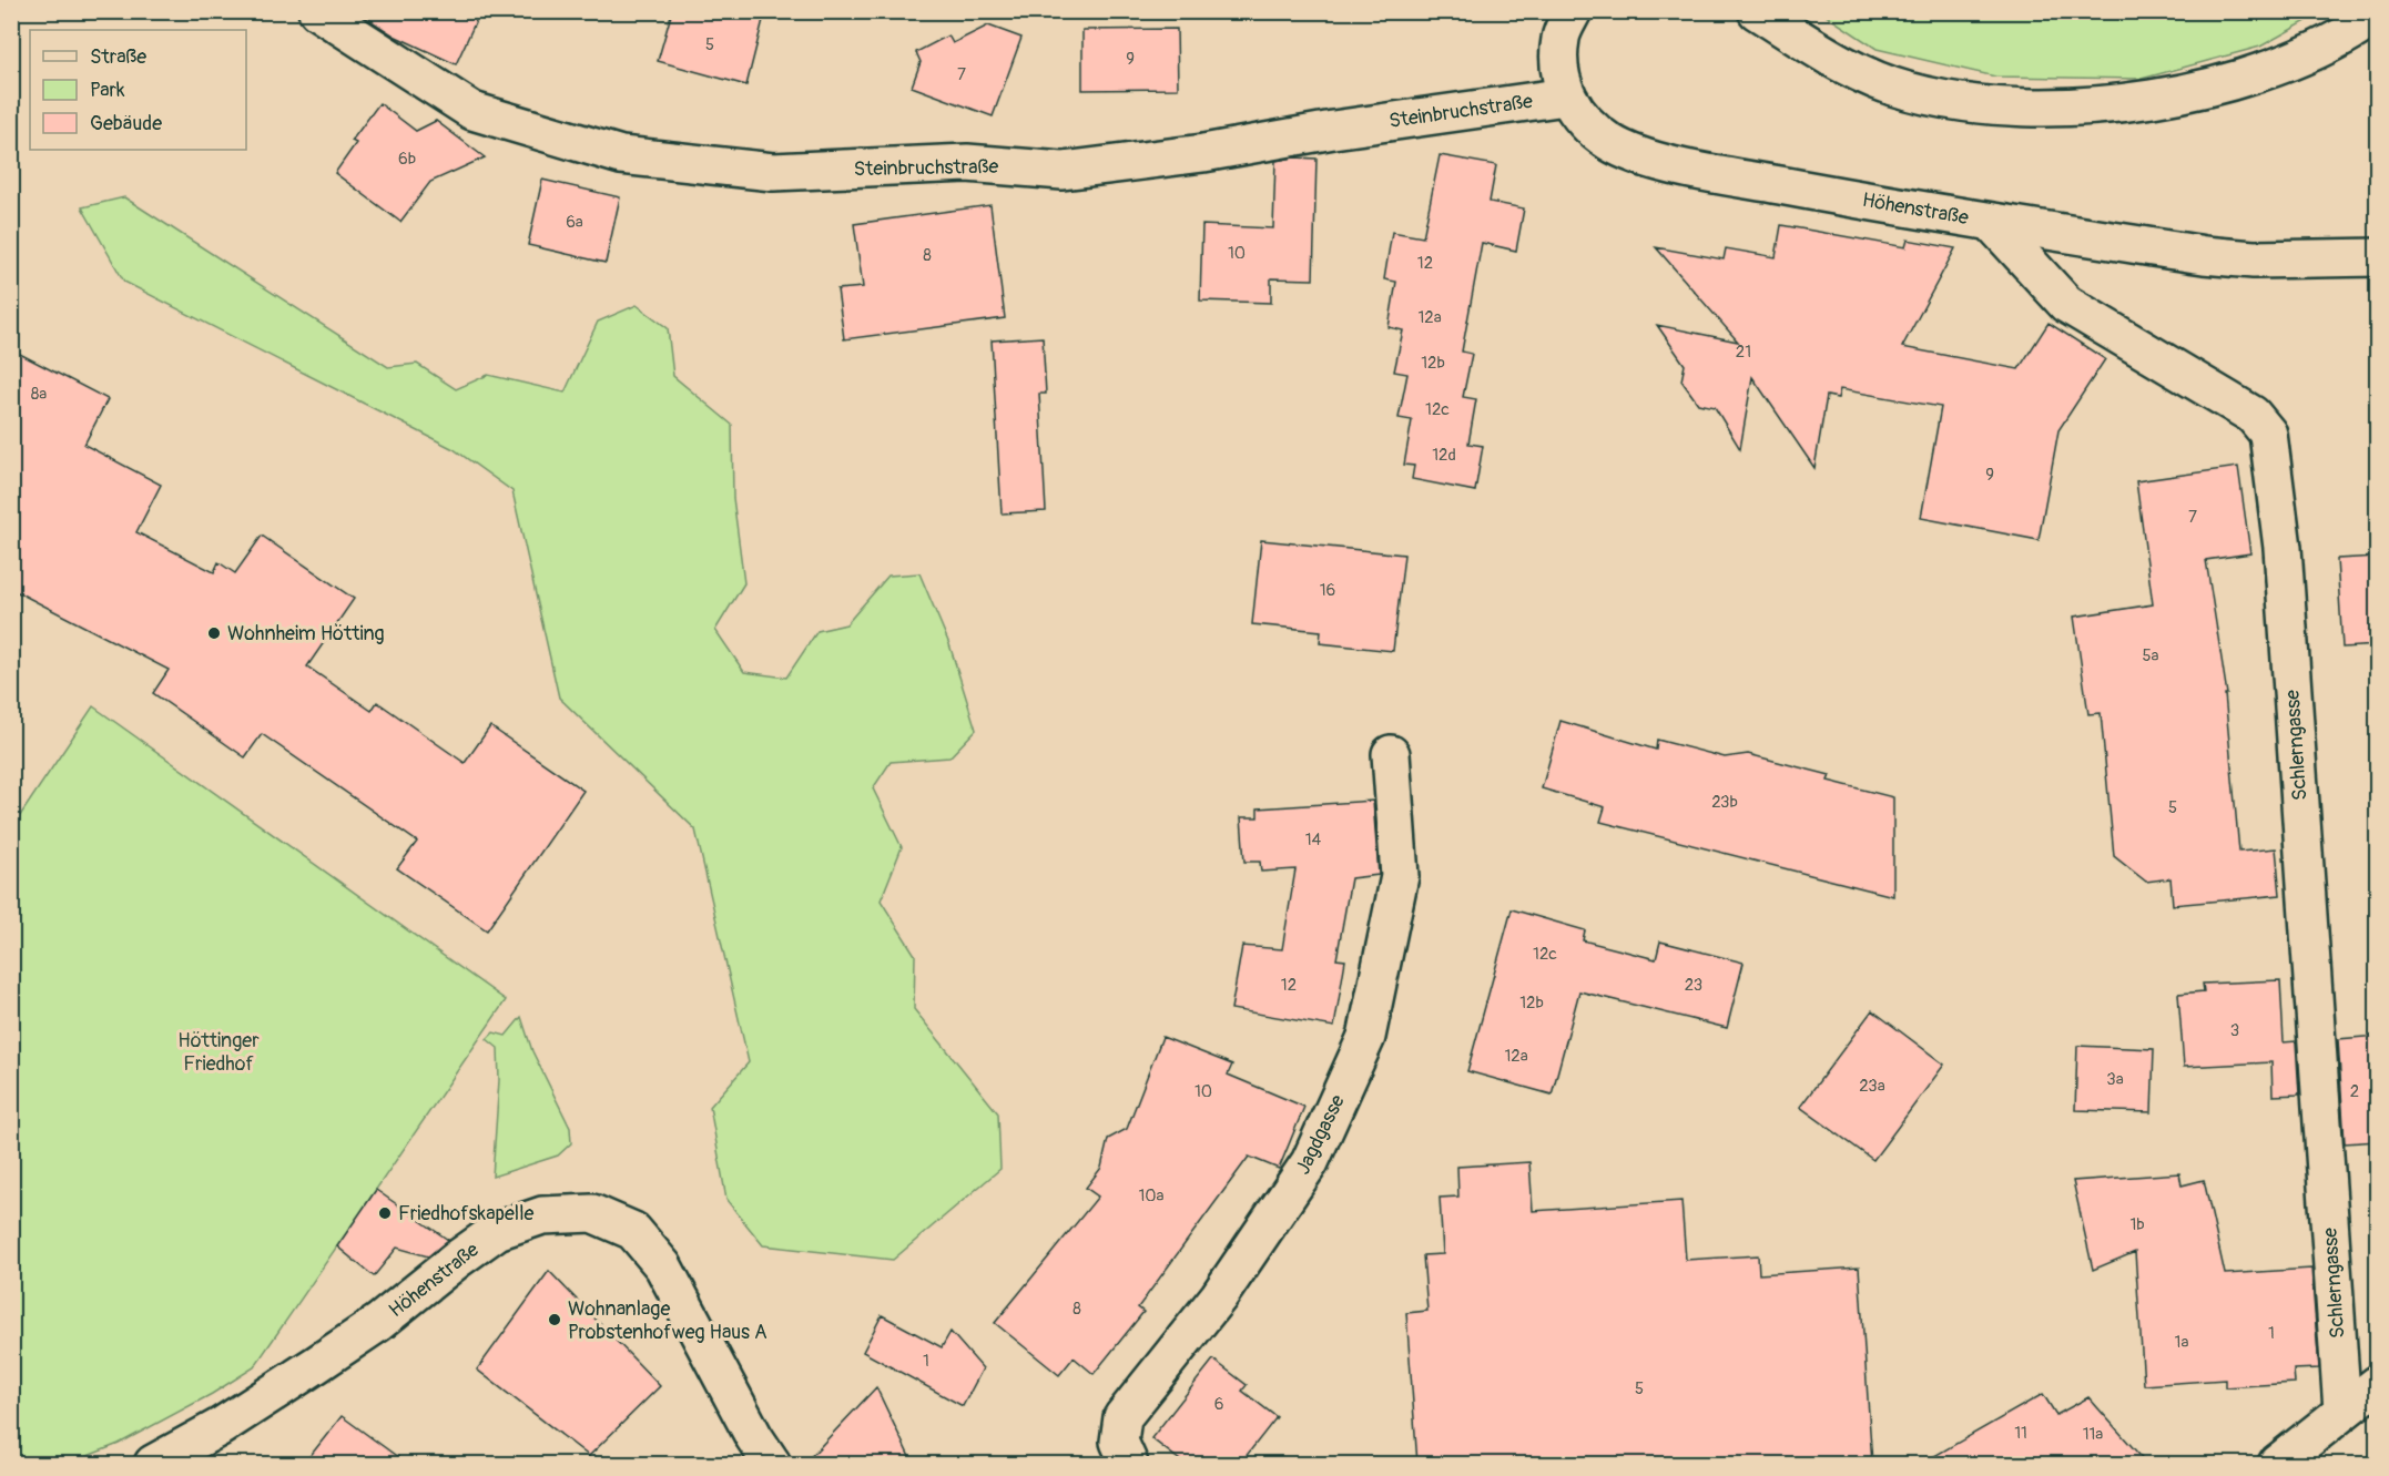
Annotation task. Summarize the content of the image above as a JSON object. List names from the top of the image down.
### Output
{
  "streets": {
    "street": [
      "Steinbruchstraße",
      "Höhenstraße",
      "Schlerngasse",
      "Jagdgasse"
    ]
  },
  "crossings": [
    ["Steinbruchstraße", "Höhenstraße"],
    ["Höhenstraße", "Schlerngasse"]
  ],
  "parks": ["Höttinger Friedhof"],
  "places": ["Wohnheim Hötting", "Friedhofskapelle", "Wohnanlage Probstenhofweg Haus A"],
  "house_numbers": [
    "5",
    "9",
    "7",
    "6b",
    "6a",
    "10",
    "8",
    "12",
    "12a",
    "21",
    "12b",
    "8a",
    "12c",
    "12d",
    "9",
    "7",
    "16",
    "5a",
    "23b",
    "5",
    "14",
    "12c",
    "12",
    "23",
    "12b",
    "3",
    "12a",
    "3a",
    "23a",
    "10",
    "2",
    "10a",
    "1b",
    "8",
    "1",
    "1a",
    "1",
    "5",
    "6",
    "11",
    "11a"
  ],
  "legend": ["Straße", "Park", "Gebäude"]
}
